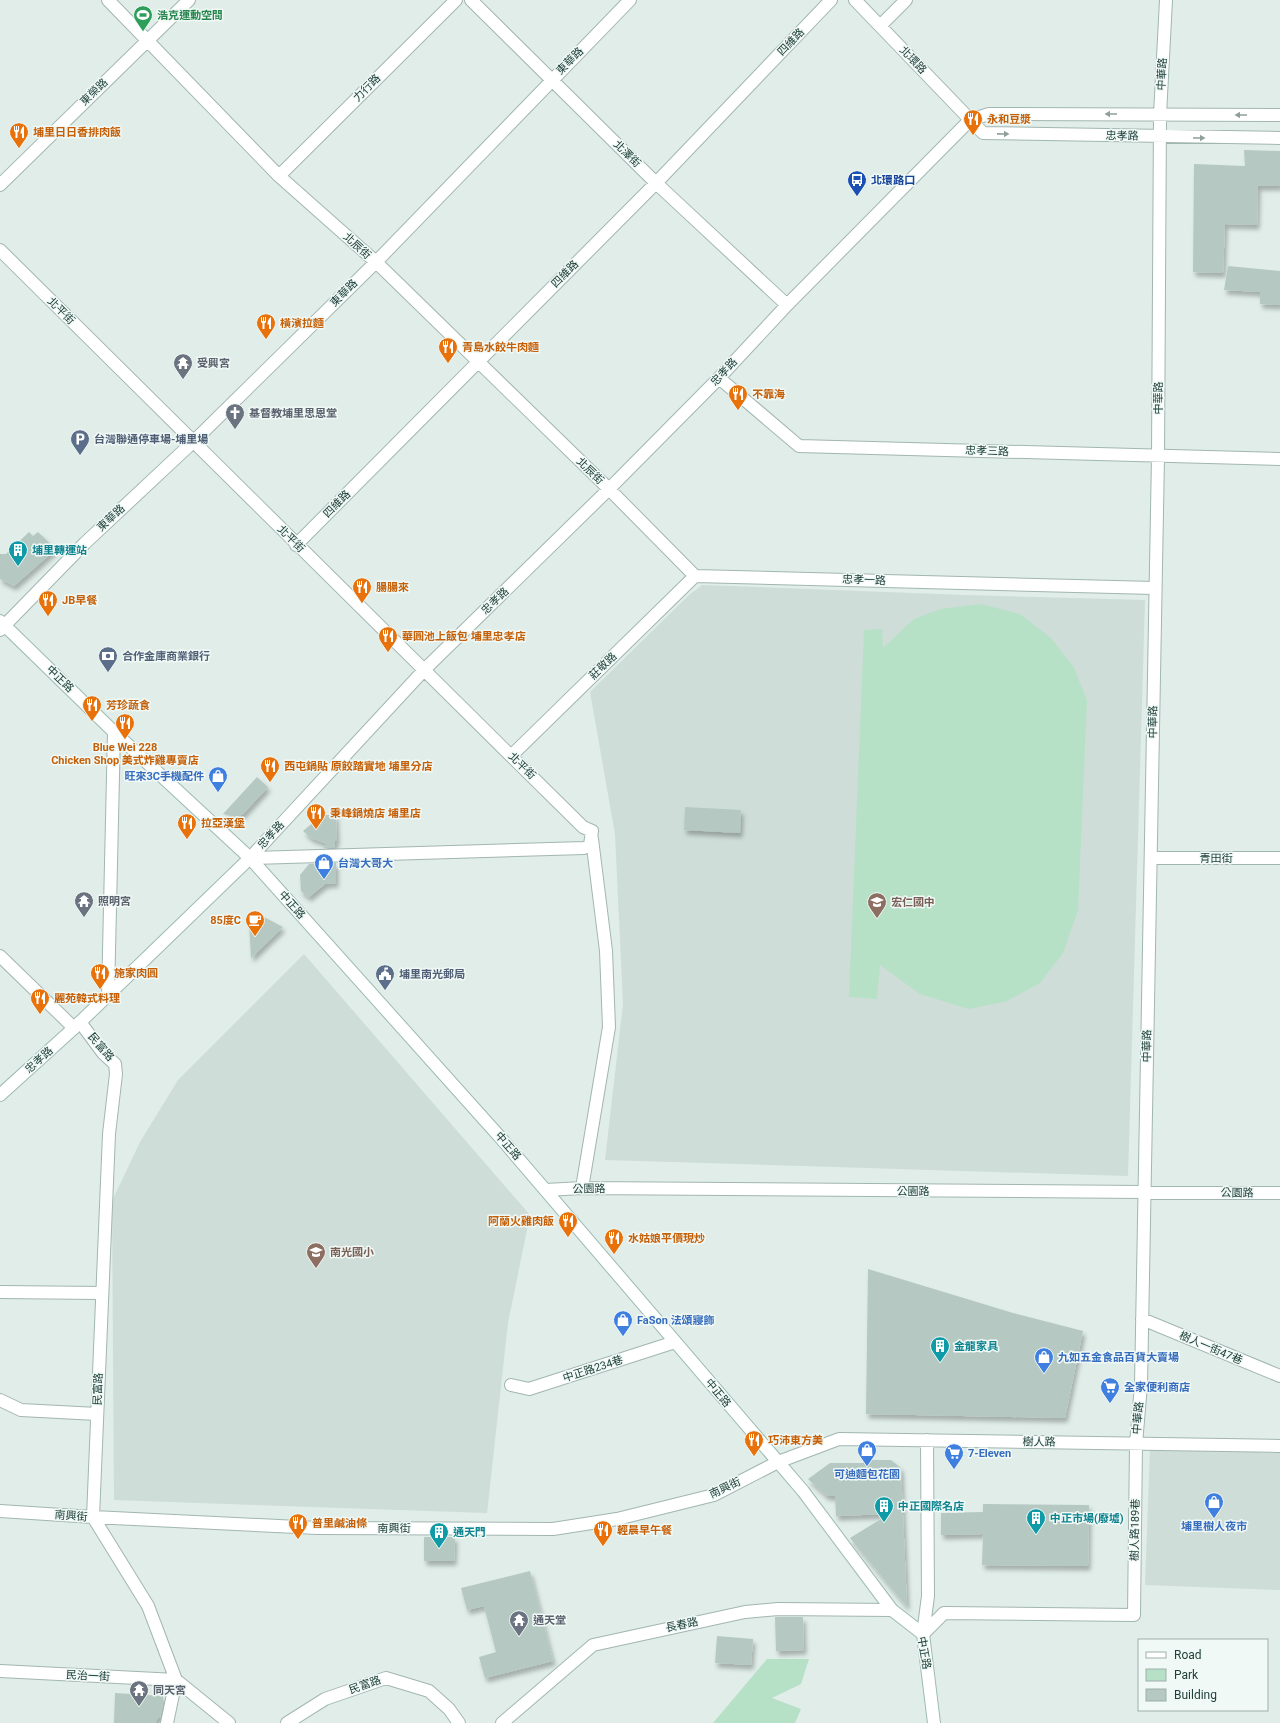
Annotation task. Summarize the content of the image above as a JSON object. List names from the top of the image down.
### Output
{
  "streets": {
    "street": [
      "四維路",
      "北環路",
      "東華路",
      "中華路",
      "力行路",
      "東榮路",
      "忠孝路",
      "北澤街",
      "北辰街",
      "北平街",
      "忠孝三路",
      "忠孝一路",
      "莊敬路",
      "中正路",
      "青田街",
      "民富路",
      "公園路",
      "樹人一街47巷",
      "中正路234巷",
      "樹人路",
      "南興街",
      "樹人路189巷",
      "長春路",
      "民治一街"
    ]
  },
  "crossings": [
    ["四維路", "北澤街"],
    ["四維路", "北辰街"],
    ["四維路", "北平街"],
    ["北環路", "忠孝路"],
    ["東華路", "北澤街"],
    ["東華路", "北辰街"],
    ["東華路", "北平街"],
    ["東華路", "中正路"],
    ["中華路", "忠孝路"],
    ["中華路", "忠孝三路"],
    ["中華路", "忠孝一路"],
    ["中華路", "青田街"],
    ["中華路", "公園路"],
    ["中華路", "樹人一街47巷"],
    ["中華路", "樹人路"],
    ["中華路", "樹人路189巷"],
    ["力行路", "北辰街"],
    ["東榮路", "北辰街"],
    ["忠孝路", "北澤街"],
    ["忠孝路", "北辰街"],
    ["忠孝路", "北平街"],
    ["忠孝路", "忠孝三路"],
    ["忠孝路", "中正路"],
    ["忠孝路", "民富路"],
    ["北平街", "莊敬路"],
    ["忠孝一路", "莊敬路"],
    ["中正路", "公園路"],
    ["中正路", "中正路234巷"],
    ["中正路", "樹人路"],
    ["中正路", "南興街"],
    ["中正路", "樹人路189巷"],
    ["中正路", "長春路"],
    ["民富路", "南興街"],
    ["樹人路", "南興街"],
    ["樹人路", "樹人路189巷"]
  ],
  "places": {
    "sports": ["浩克運動空間"],
    "restaurant": [
      "永和豆漿",
      "埔里日日香排肉飯",
      "橫濱拉麵",
      "青島水餃牛肉麵",
      "不靠海",
      "腸腸來",
      "JB早餐",
      "華圓池上飯包 埔里忠孝店",
      "芳珍蔬食",
      "Blue Wei 228 Chicken Shop 美式炸雞專賣店",
      "西屯鍋貼 原餃踏實地 埔里分店",
      "秉峰鍋燒店 埔里店",
      "拉亞漢堡",
      "施家肉圓",
      "麗苑韓式料理",
      "阿蘭火雞肉飯",
      "水姑娘平價現炒",
      "巧沛東方美",
      "普里鹹油條",
      "輕晨早午餐"
    ],
    "bus stop": ["北環路口"],
    "temple": [
      "受興宮",
      "照明宮",
      "通天堂",
      "同天宮"
    ],
    "church": ["基督教埔里思恩堂"],
    "parking": ["台灣聯通停車場-埔里場"],
    "building": [
      "埔里轉運站",
      "金龍家具",
      "中正國際名店",
      "中正市場(廢墟)",
      "通天門"
    ],
    "bank": ["合作金庫商業銀行"],
    "shop": [
      "旺來3C手機配件",
      "台灣大哥大",
      "FaSon 法頌寢飾",
      "九如五金食品百貨大賣場",
      "可迪麵包花園",
      "埔里樹人夜市"
    ],
    "school or university": ["宏仁國中", "南光國小"],
    "cafe": ["85度C"],
    "public building": ["埔里南光郵局"],
    "supermarket": ["全家便利商店", "7-Eleven"]
  },
  "legend": ["Road", "Park", "Building"]
}
